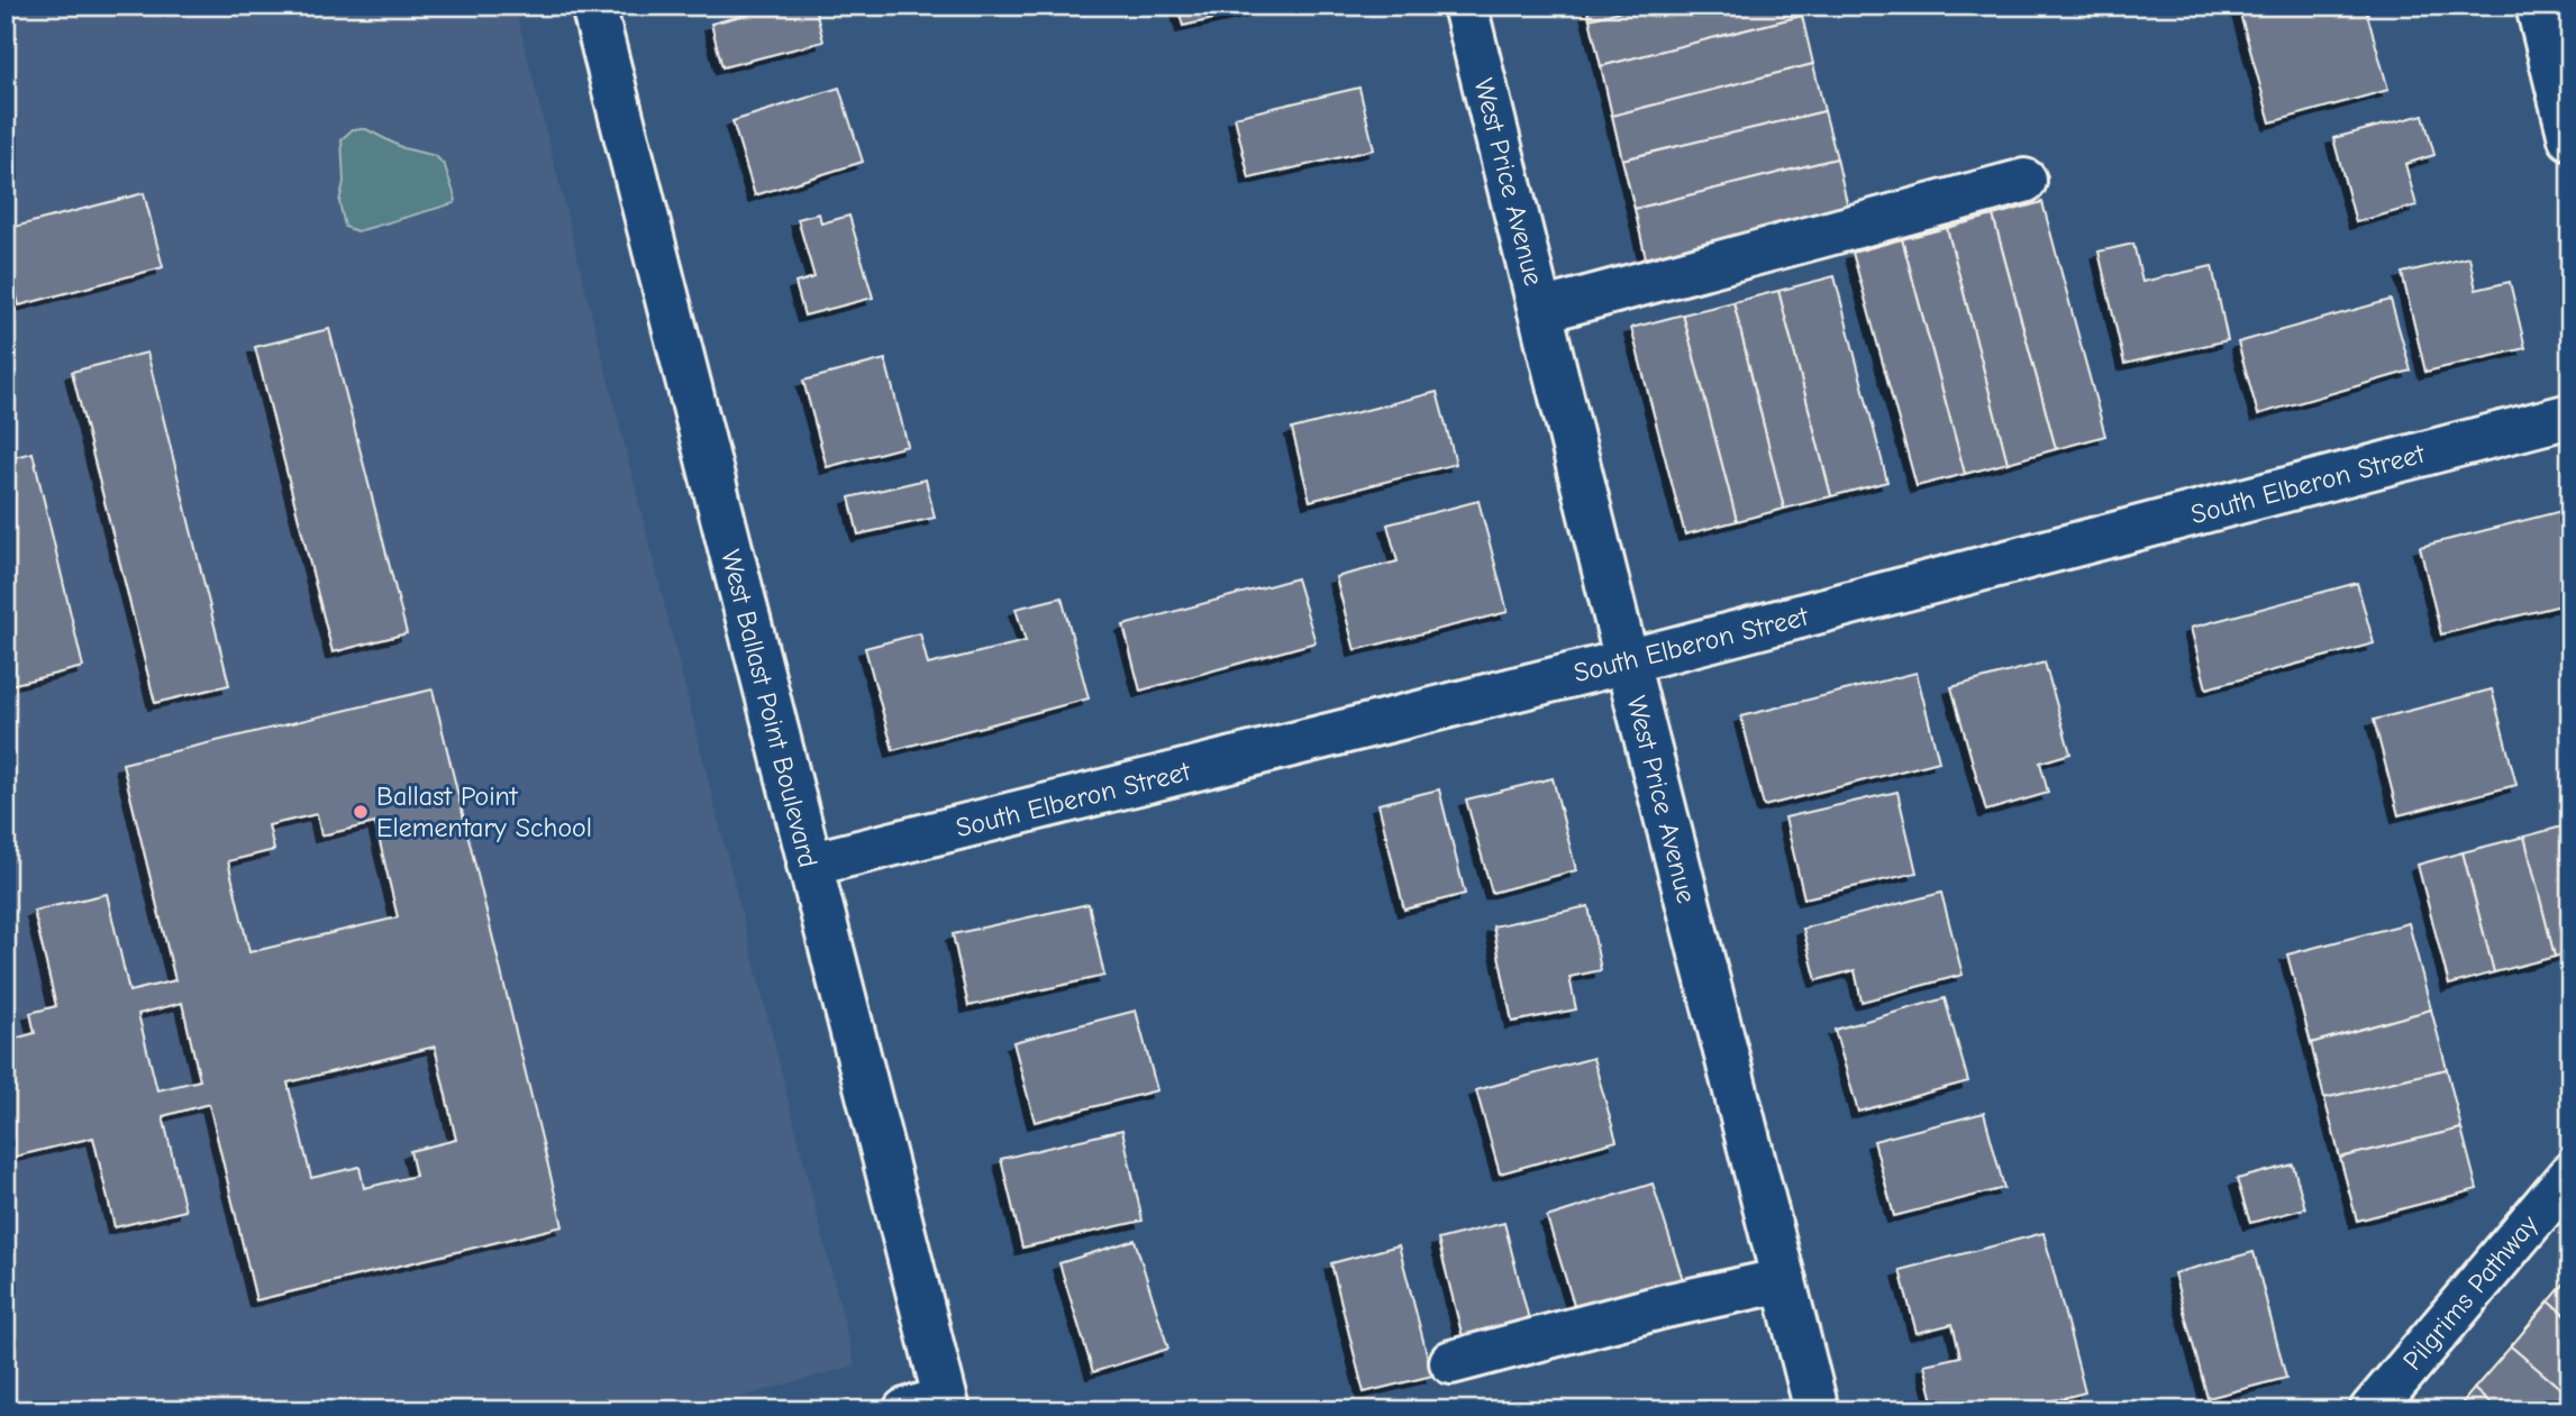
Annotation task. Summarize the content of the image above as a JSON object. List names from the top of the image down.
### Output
{
  "streets": {
    "street": [
      "West Price Avenue",
      "South Elberon Street",
      "West Ballast Point Boulevard",
      "Pilgrims Pathway"
    ]
  },
  "crossings": [
    ["West Price Avenue", "South Elberon Street"],
    ["South Elberon Street", "West Ballast Point Boulevard"]
  ],
  "places": ["Ballast Point Elementary School"]
}
